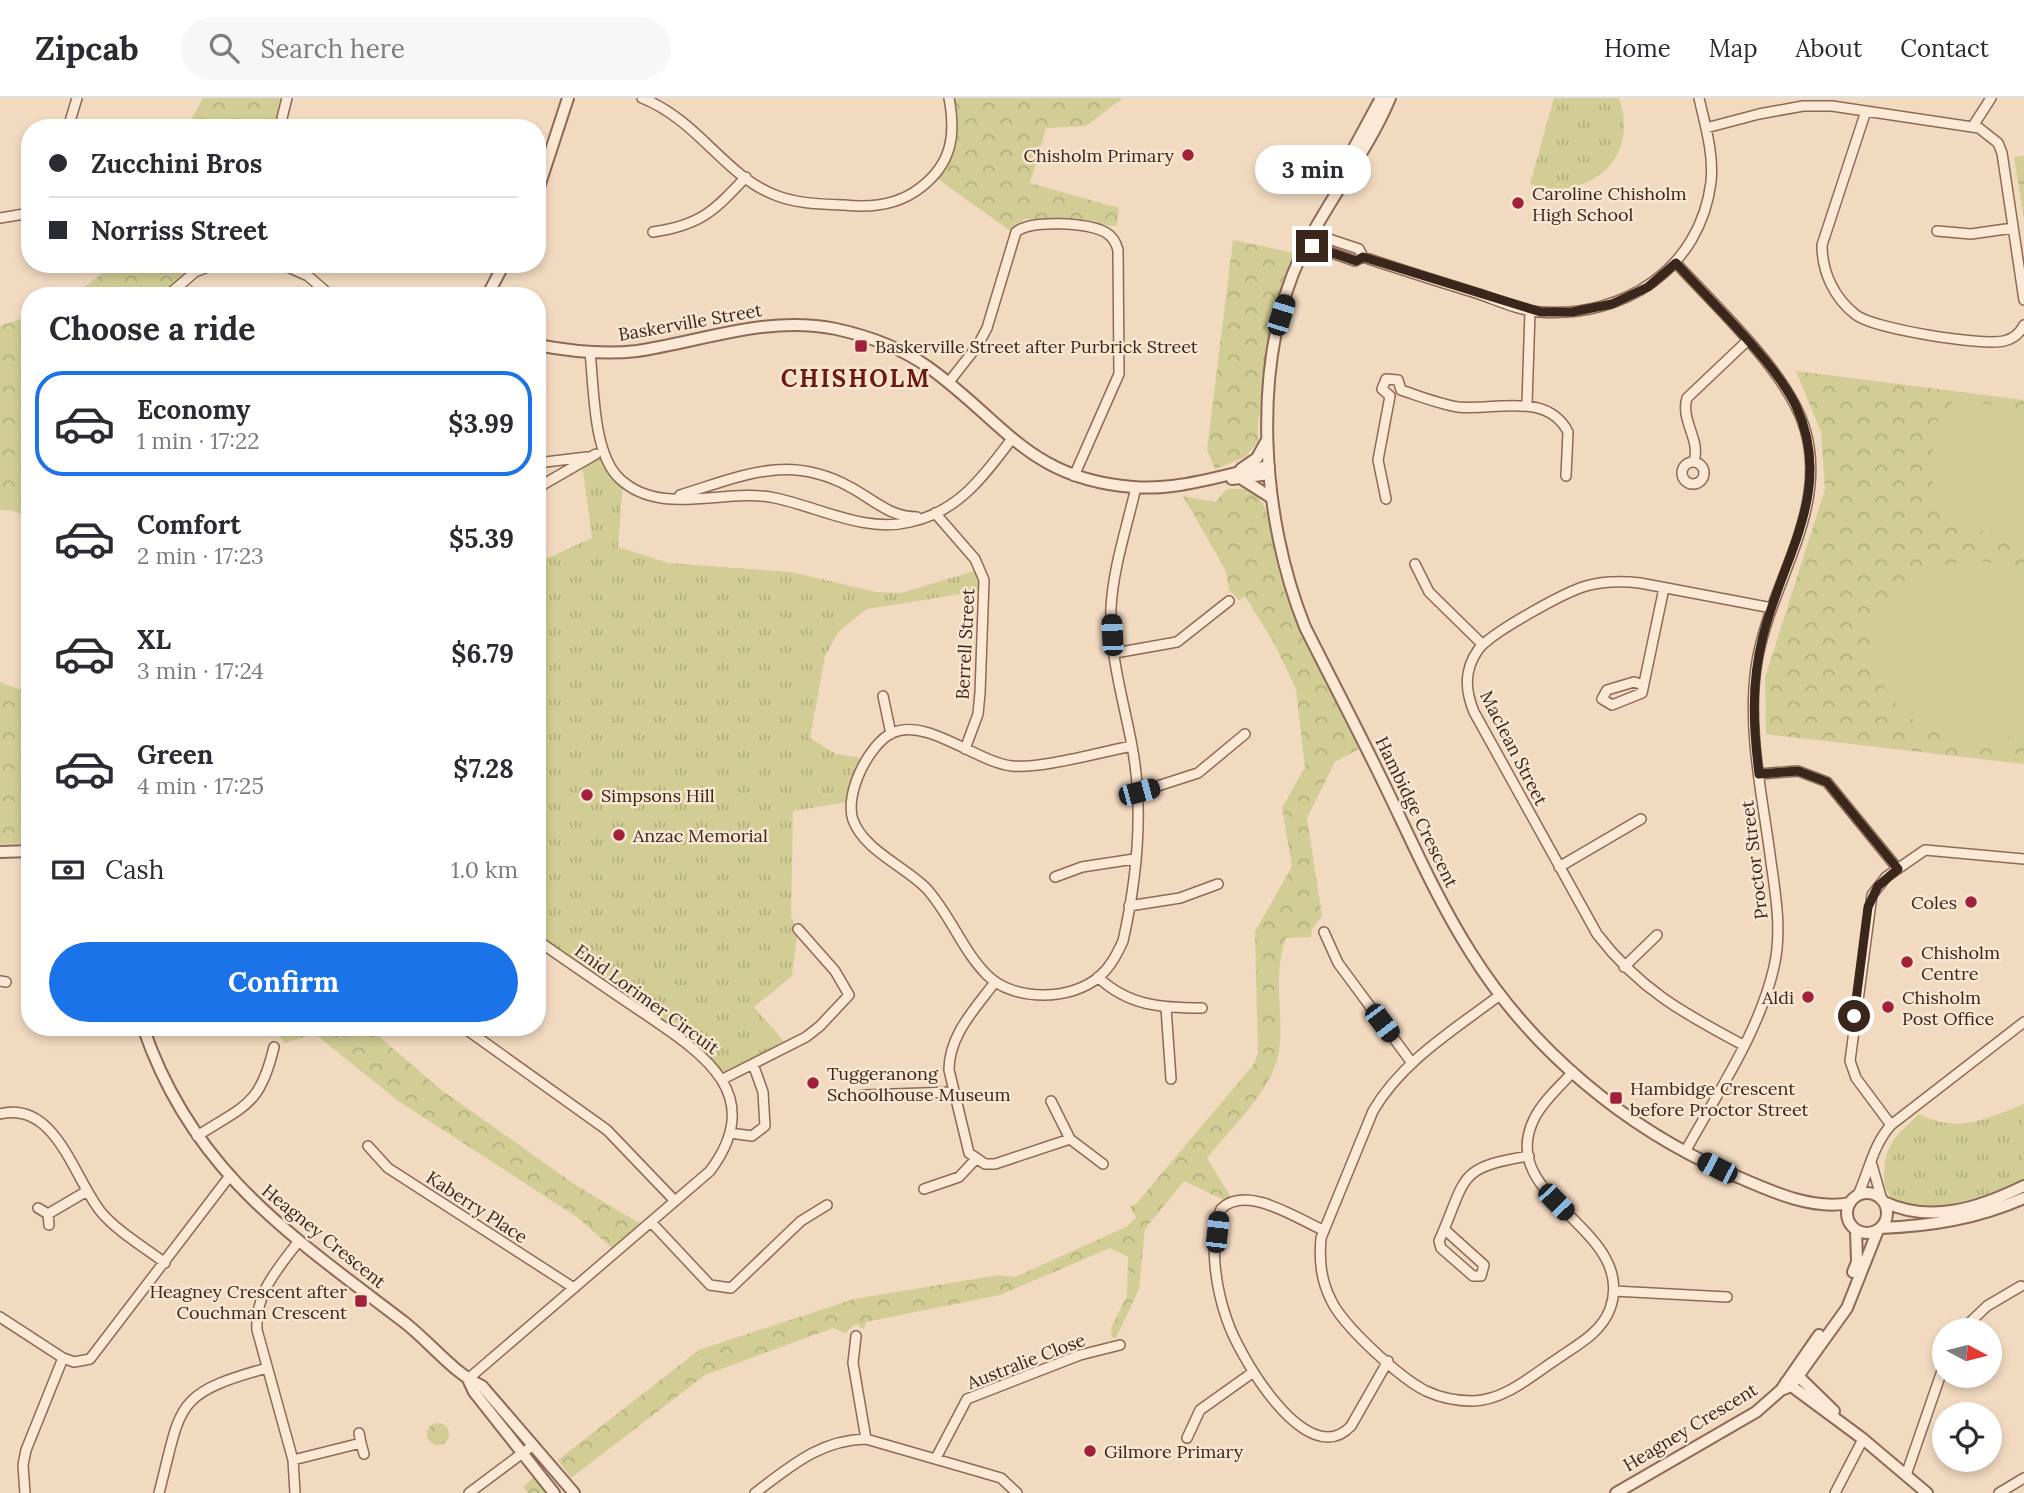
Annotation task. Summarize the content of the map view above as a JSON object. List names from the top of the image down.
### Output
{
  "streets": {
    "street": [
      "Baskerville Street",
      "Berrell Street",
      "Maclean Street",
      "Hambidge Crescent",
      "Proctor Street",
      "Enid Lorimer Circuit",
      "Kaberry Place",
      "Heagney Crescent",
      "Australie Close"
    ]
  },
  "crossings": [
    ["Baskerville Street", "Hambidge Crescent"],
    ["Maclean Street", "Proctor Street"],
    ["Hambidge Crescent", "Proctor Street"],
    ["Hambidge Crescent", "Heagney Crescent"],
    ["Enid Lorimer Circuit", "Kaberry Place"],
    ["Enid Lorimer Circuit", "Heagney Crescent"]
  ],
  "districts": ["CHISHOLM"],
  "places": {
    "other": [
      "Chisholm Primary",
      "Caroline Chisholm High School",
      "Simpsons Hill",
      "Anzac Memorial",
      "Coles",
      "Chisholm Centre",
      "Aldi",
      "Chisholm Post Office",
      "Tuggeranong Schoolhouse Museum",
      "Gilmore Primary"
    ],
    "transit": ["Baskerville Street after Purbrick Street", "Hambidge Crescent before Proctor Street", "Heagney Crescent after Couchman Crescent"]
  },
  "north": "right",
  "page": {
    "header": "Zipcab",
    "search": "Search here",
    "nav": [
      "Home",
      "Map",
      "About",
      "Contact"
    ],
    "banner": ["Zucchini Bros", "Norriss Street"],
    "bubble": "3 min",
    "heading": "Choose a ride",
    "list": [
      {
        "name": "Economy",
        "note": "1 min · 17:22",
        "value": "$3.99"
      },
      {
        "name": "Comfort",
        "note": "2 min · 17:23",
        "value": "$5.39"
      },
      {
        "name": "XL",
        "note": "3 min · 17:24",
        "value": "$6.79"
      },
      {
        "name": "Green",
        "note": "4 min · 17:25",
        "value": "$7.28"
      }
    ],
    "pay": ["Cash", "1.0 km"],
    "buttons": "Confirm"
  }
}
